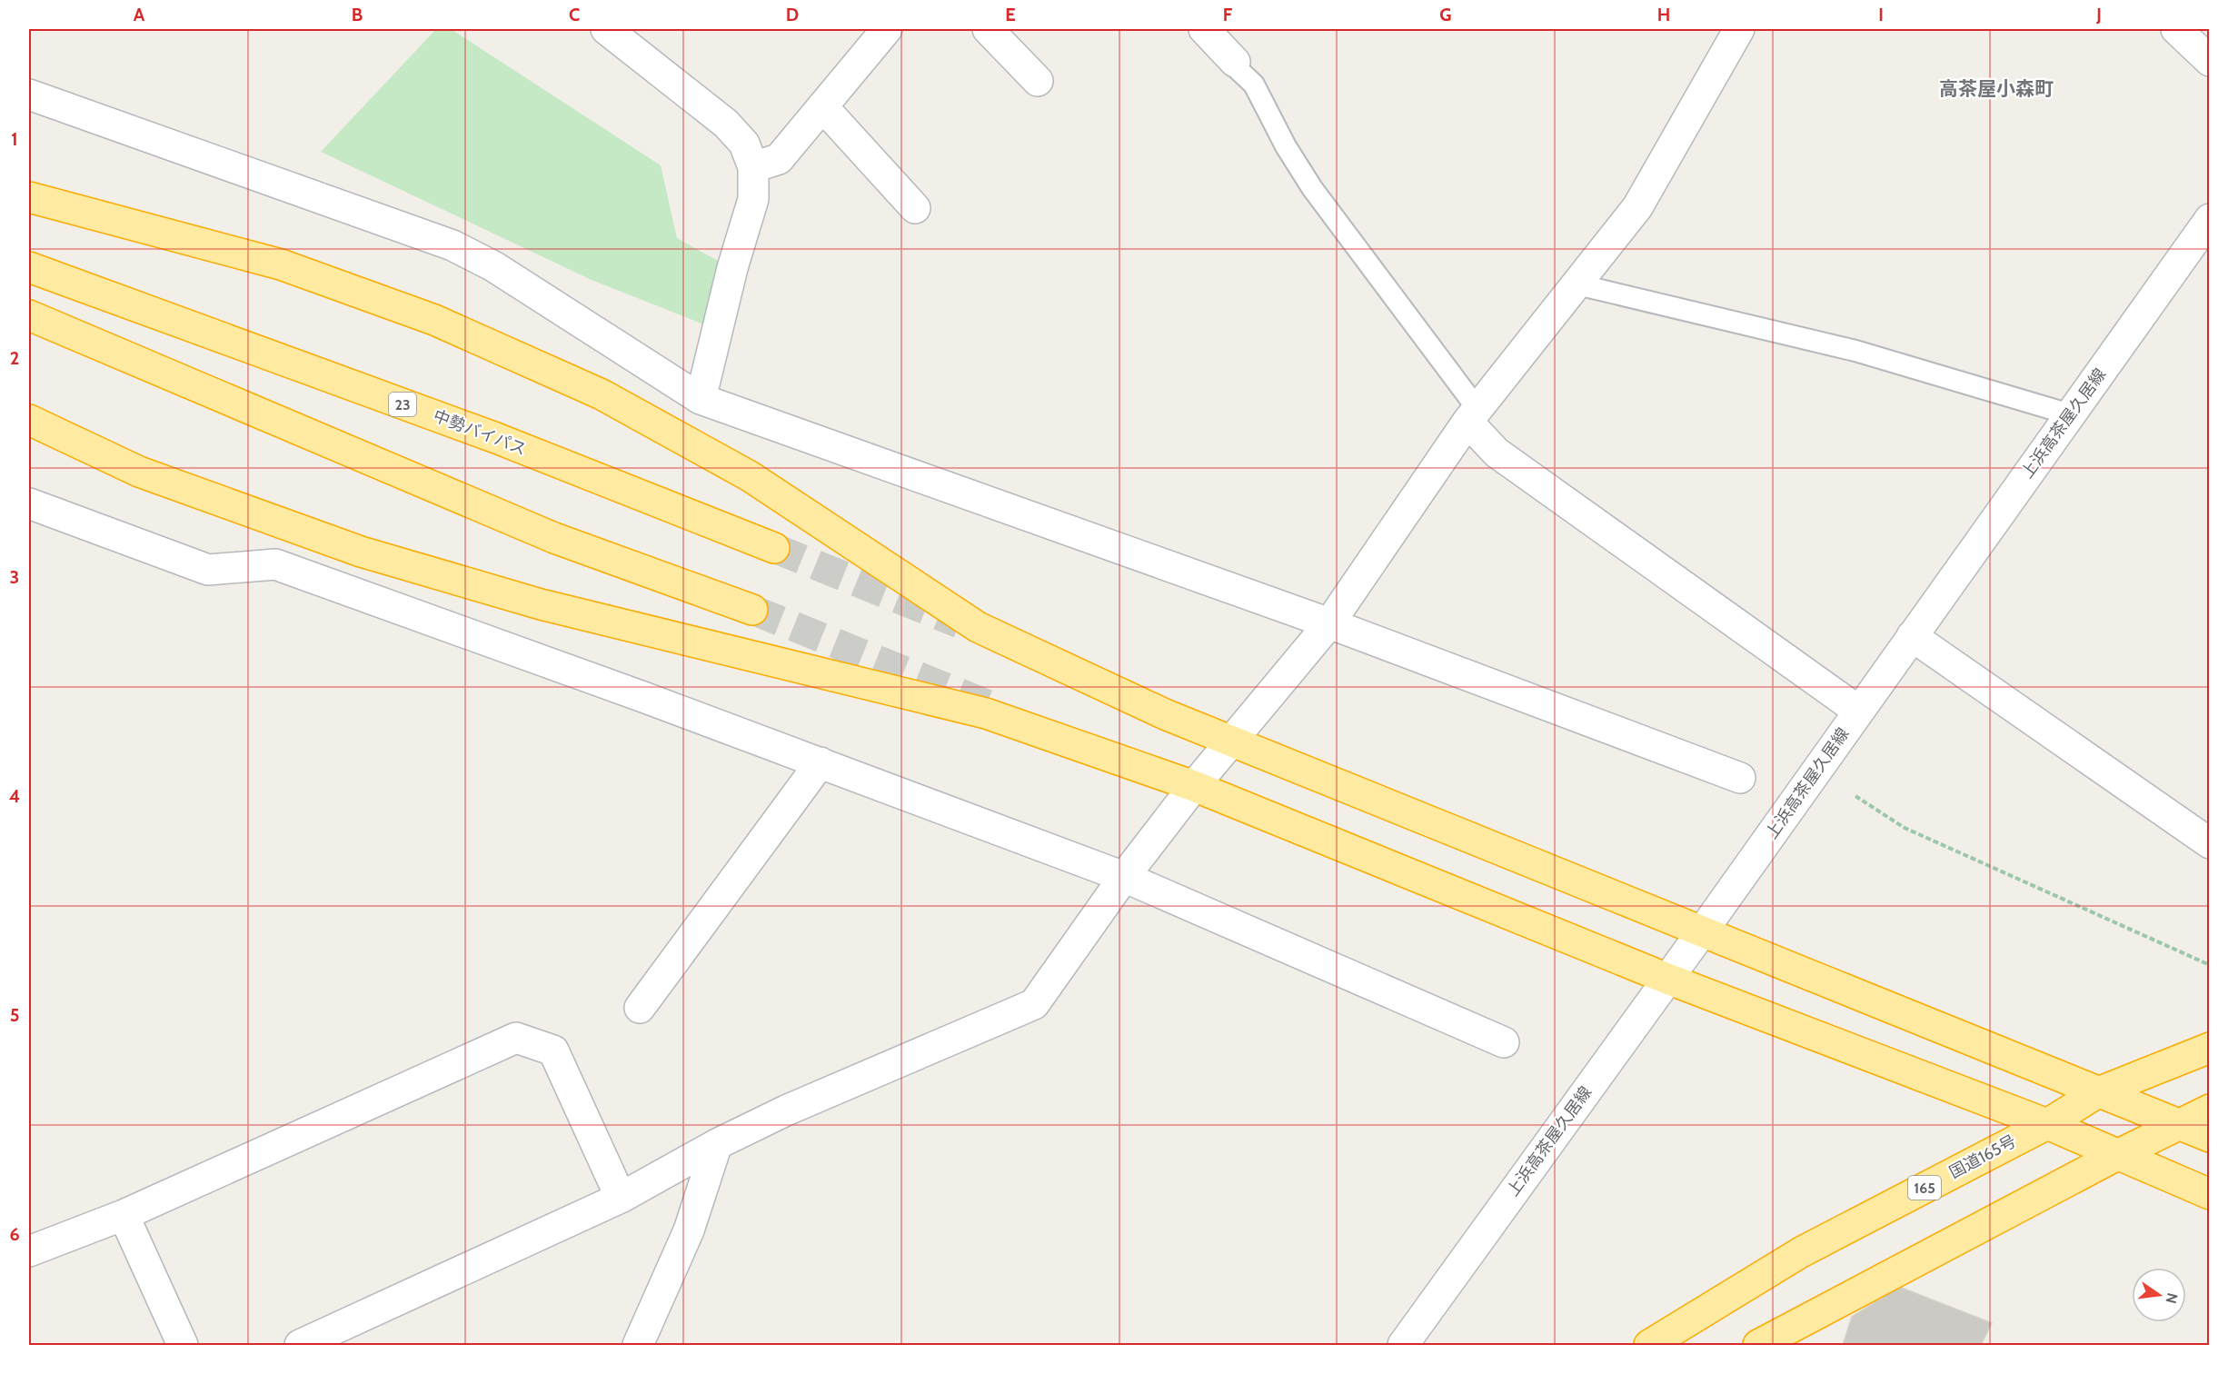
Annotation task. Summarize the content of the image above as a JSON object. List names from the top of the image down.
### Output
{
  "streets": {
    "highway": [
      "23",
      "中勢バイパス",
      "国道165号",
      "165"
    ],
    "street": ["上浜高茶屋久居線"]
  },
  "districts": ["高茶屋小森町"],
  "north": "right",
  "grid": {
    "columns": [
      "A",
      "B",
      "C",
      "D",
      "E",
      "F",
      "G",
      "H",
      "I",
      "J"
    ],
    "rows": [
      "1",
      "2",
      "3",
      "4",
      "5",
      "6"
    ]
  }
}
